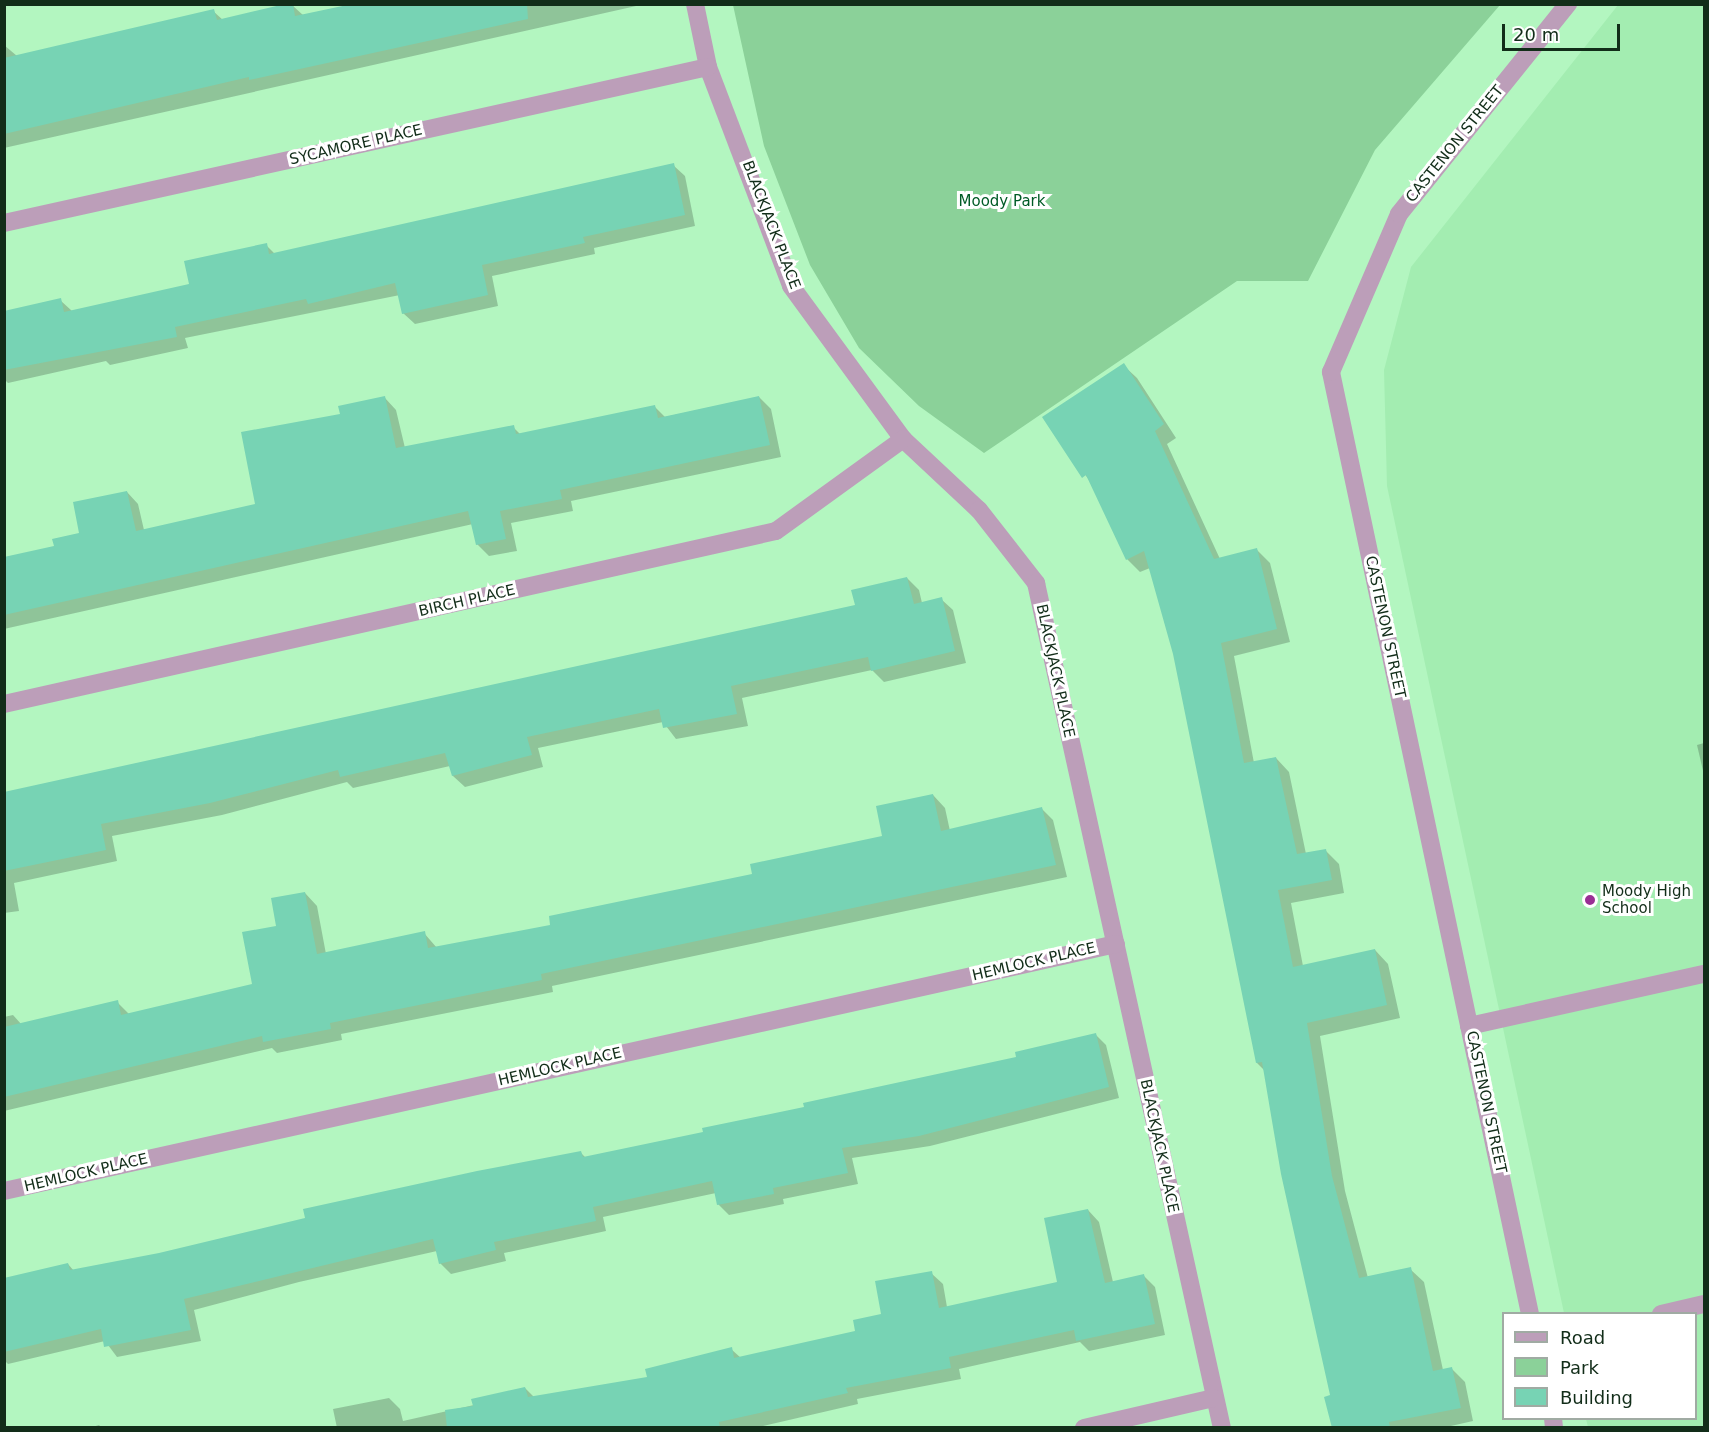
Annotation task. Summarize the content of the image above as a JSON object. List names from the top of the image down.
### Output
{
  "streets": {
    "street": [
      "CASTENON STREET",
      "SYCAMORE PLACE",
      "BLACKJACK PLACE",
      "BIRCH PLACE",
      "HEMLOCK PLACE"
    ]
  },
  "crossings": [
    ["SYCAMORE PLACE", "BLACKJACK PLACE"],
    ["BLACKJACK PLACE", "BIRCH PLACE"],
    ["BLACKJACK PLACE", "HEMLOCK PLACE"]
  ],
  "parks": ["Moody Park"],
  "places": ["Moody High School"],
  "legend": ["Road", "Park", "Building"],
  "scale_bar": "20 m"
}
